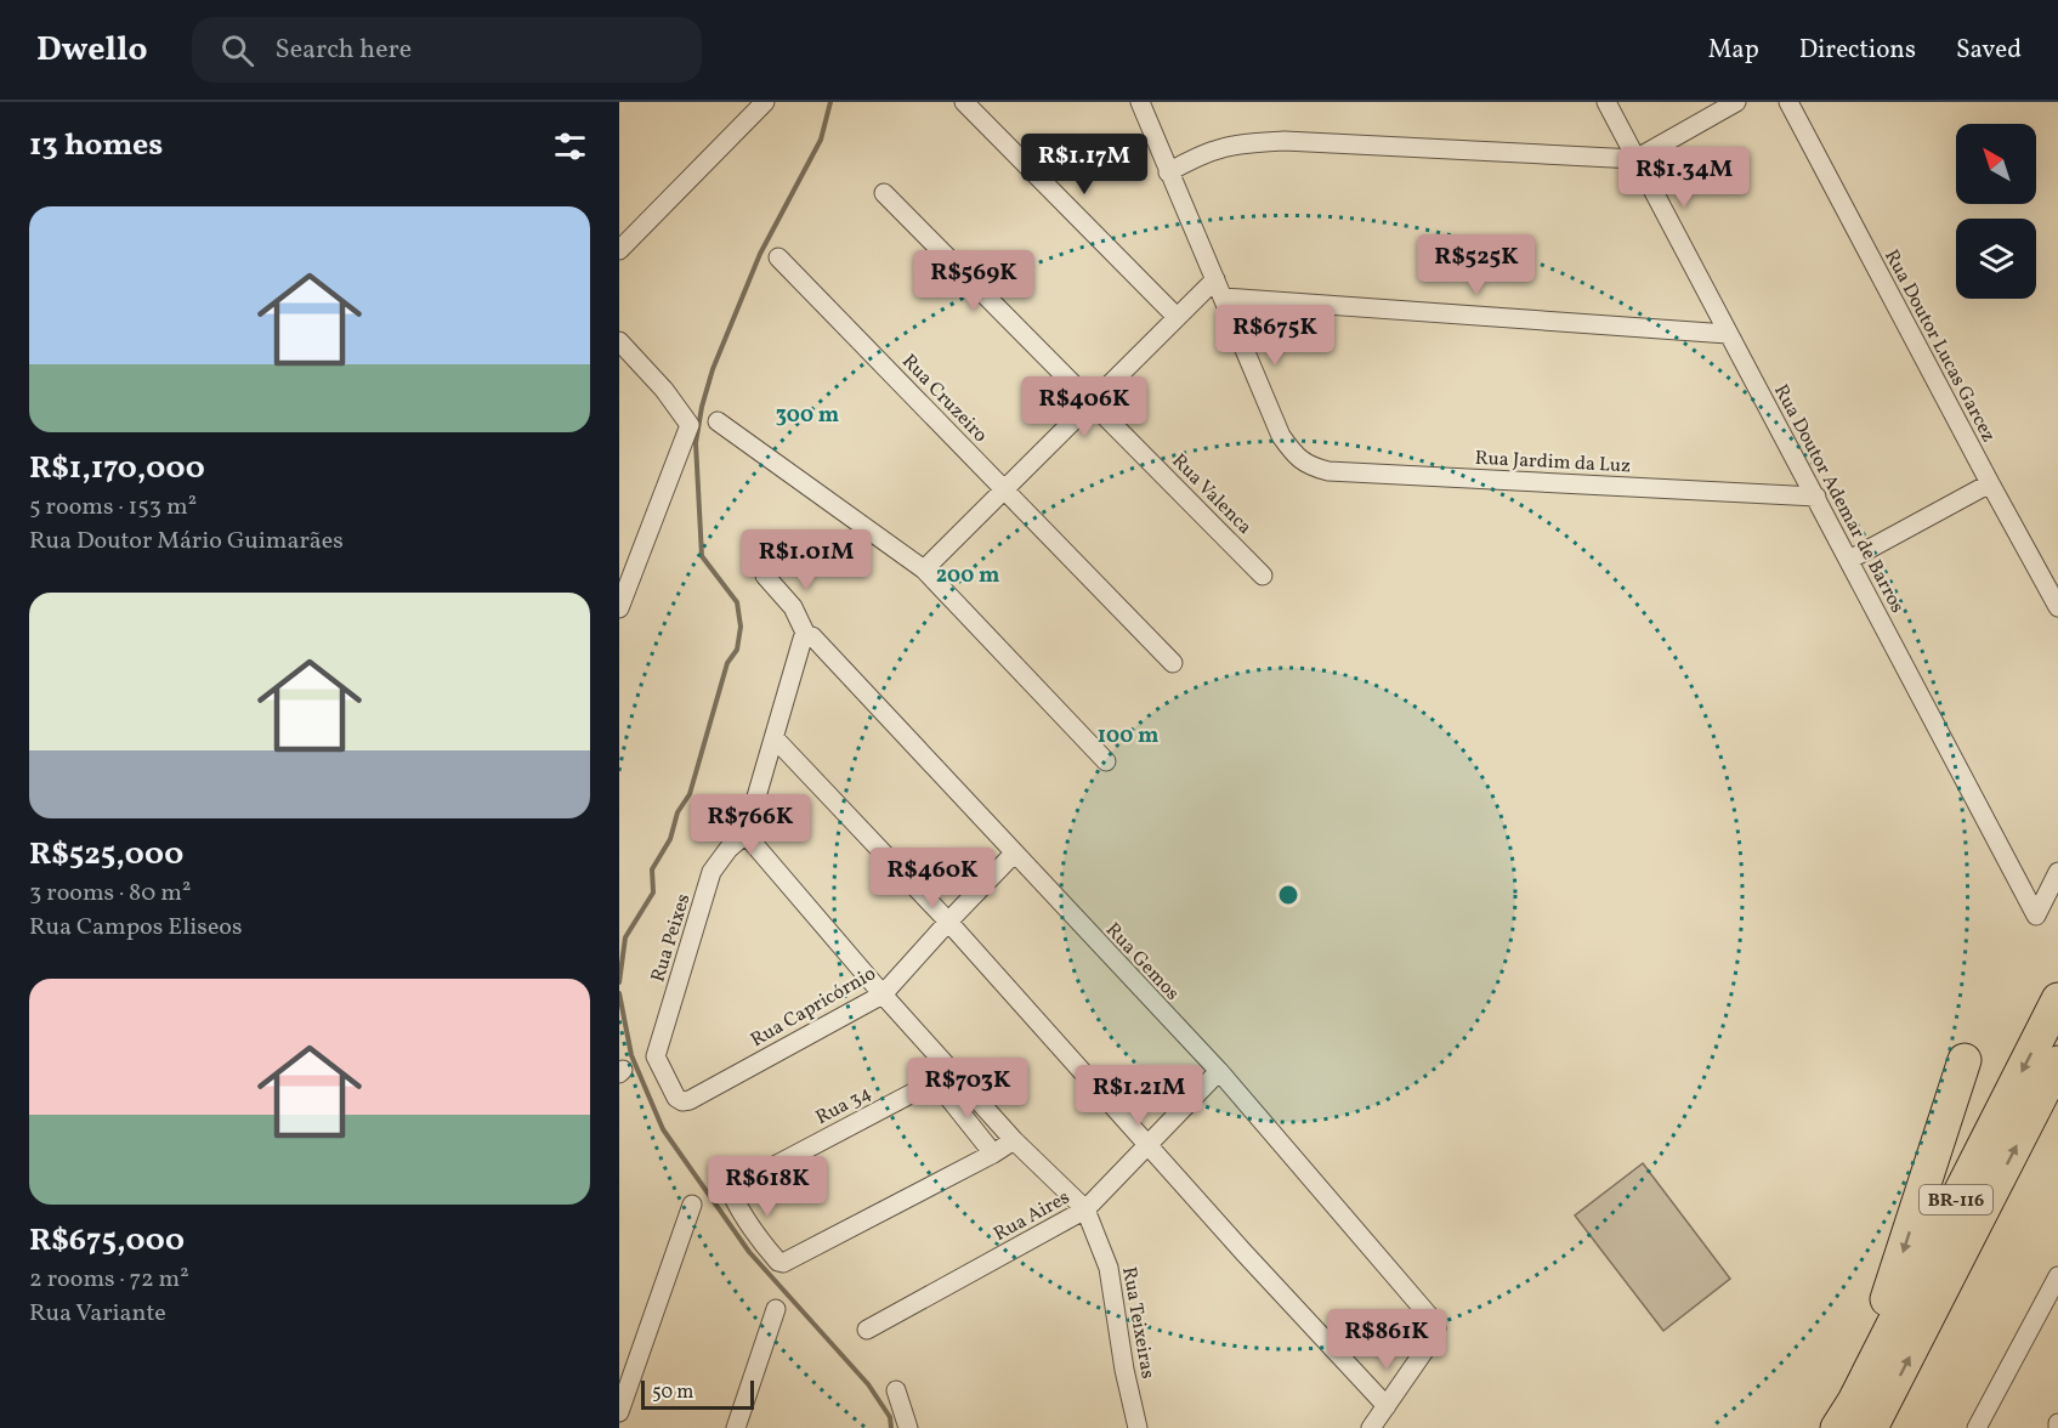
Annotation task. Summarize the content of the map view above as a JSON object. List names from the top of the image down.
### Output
{
  "streets": {
    "highway": ["BR-116"],
    "street": [
      "Rua Doutor Lucas Garcez",
      "Rua Cruzeiro",
      "Rua Jardim da Luz",
      "Rua Valenca",
      "Rua Doutor Ademar de Barros",
      "Rua Peixes",
      "Rua Gemos",
      "Rua Capricórnio",
      "Rua 34",
      "Rua Aires",
      "Rua Teixeiras"
    ]
  },
  "crossings": [
    ["Rua Jardim da Luz", "Rua Doutor Ademar de Barros"],
    ["Rua Peixes", "Rua Gemos"],
    ["Rua Peixes", "Rua Capricórnio"],
    ["Rua Peixes", "Rua Teixeiras"],
    ["Rua Gemos", "Rua Capricórnio"],
    ["Rua Gemos", "Rua Aires"],
    ["Rua Capricórnio", "Rua Teixeiras"],
    ["Rua Aires", "Rua Teixeiras"]
  ],
  "scale_bar": "50 m",
  "north": "top left",
  "page": {
    "header": "Dwello",
    "search": "Search here",
    "nav": ["Map", "Directions", "Saved"],
    "heading": "13 homes",
    "price": [
      "R$1.17M",
      "R$1.34M",
      "R$525K",
      "R$569K",
      "R$675K",
      "R$406K",
      "R$1.01M",
      "R$766K",
      "R$460K",
      "R$703K",
      "R$1.21M",
      "R$618K",
      "R$861K"
    ],
    "list": [
      {
        "name": "R$1,170,000",
        "note": "5 rooms · 153 m² · Rua Doutor Mário Guimarães"
      },
      {
        "name": "R$525,000",
        "note": "3 rooms · 80 m² · Rua Campos Eliseos"
      },
      {
        "name": "R$675,000",
        "note": "2 rooms · 72 m² · Rua Variante"
      }
    ],
    "scale": "50 m"
  },
  "rings": ["300 m", "200 m", "100 m"]
}
